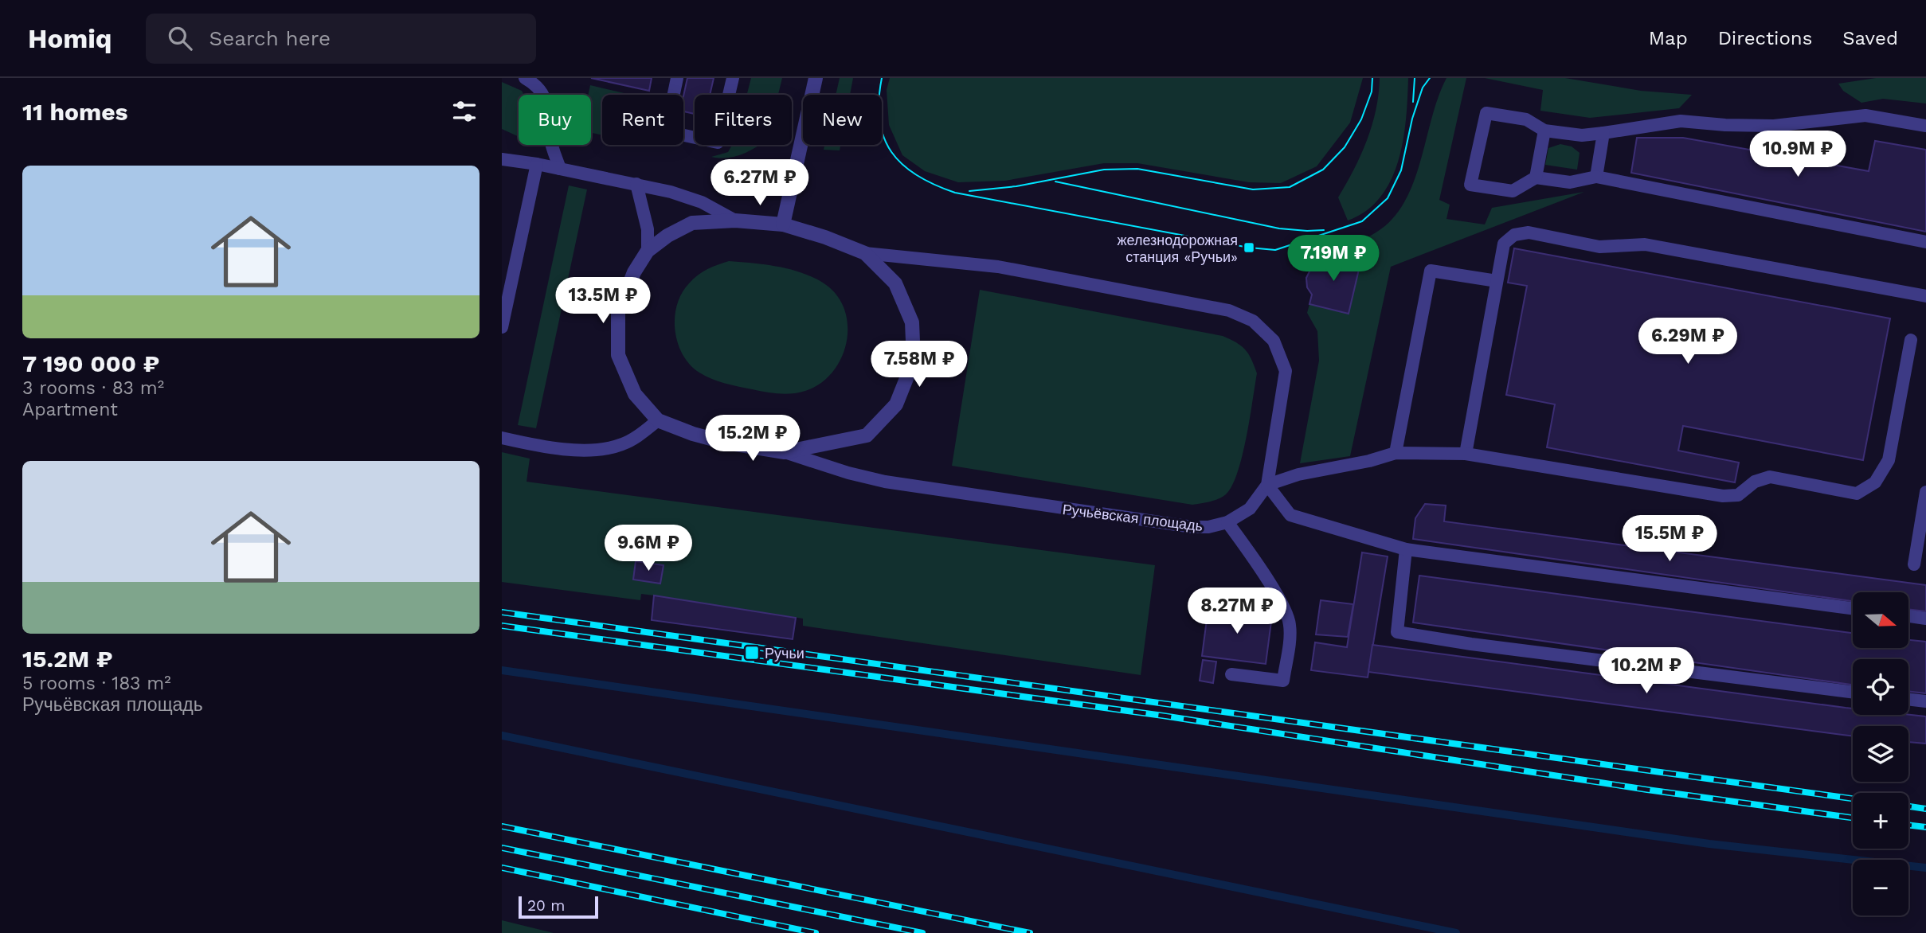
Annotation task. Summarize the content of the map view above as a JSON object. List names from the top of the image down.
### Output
{
  "streets": {
    "street": ["Ручьёвская площадь"]
  },
  "places": {
    "transit": ["железнодорожная станция «Ручьи»", "Ручьи"]
  },
  "scale_bar": "20 m",
  "north": "right",
  "page": {
    "header": "Homiq",
    "search": "Search here",
    "nav": ["Map", "Directions", "Saved"],
    "heading": "11 homes",
    "chip": [
      "Buy",
      "Rent",
      "Filters",
      "New"
    ],
    "price": [
      "10.9M ₽",
      "6.27M ₽",
      "7.19M ₽",
      "13.5M ₽",
      "6.29M ₽",
      "7.58M ₽",
      "15.2M ₽",
      "15.5M ₽",
      "9.6M ₽",
      "8.27M ₽",
      "10.2M ₽"
    ],
    "list": [
      {
        "name": "7 190 000 ₽",
        "note": "3 rooms · 83 m² · Apartment"
      },
      {
        "name": "15.2M ₽",
        "note": "5 rooms · 183 m² · Ручьёвская площадь"
      }
    ],
    "map_buttons": ["+", "−"],
    "scale": "20 m"
  }
}
